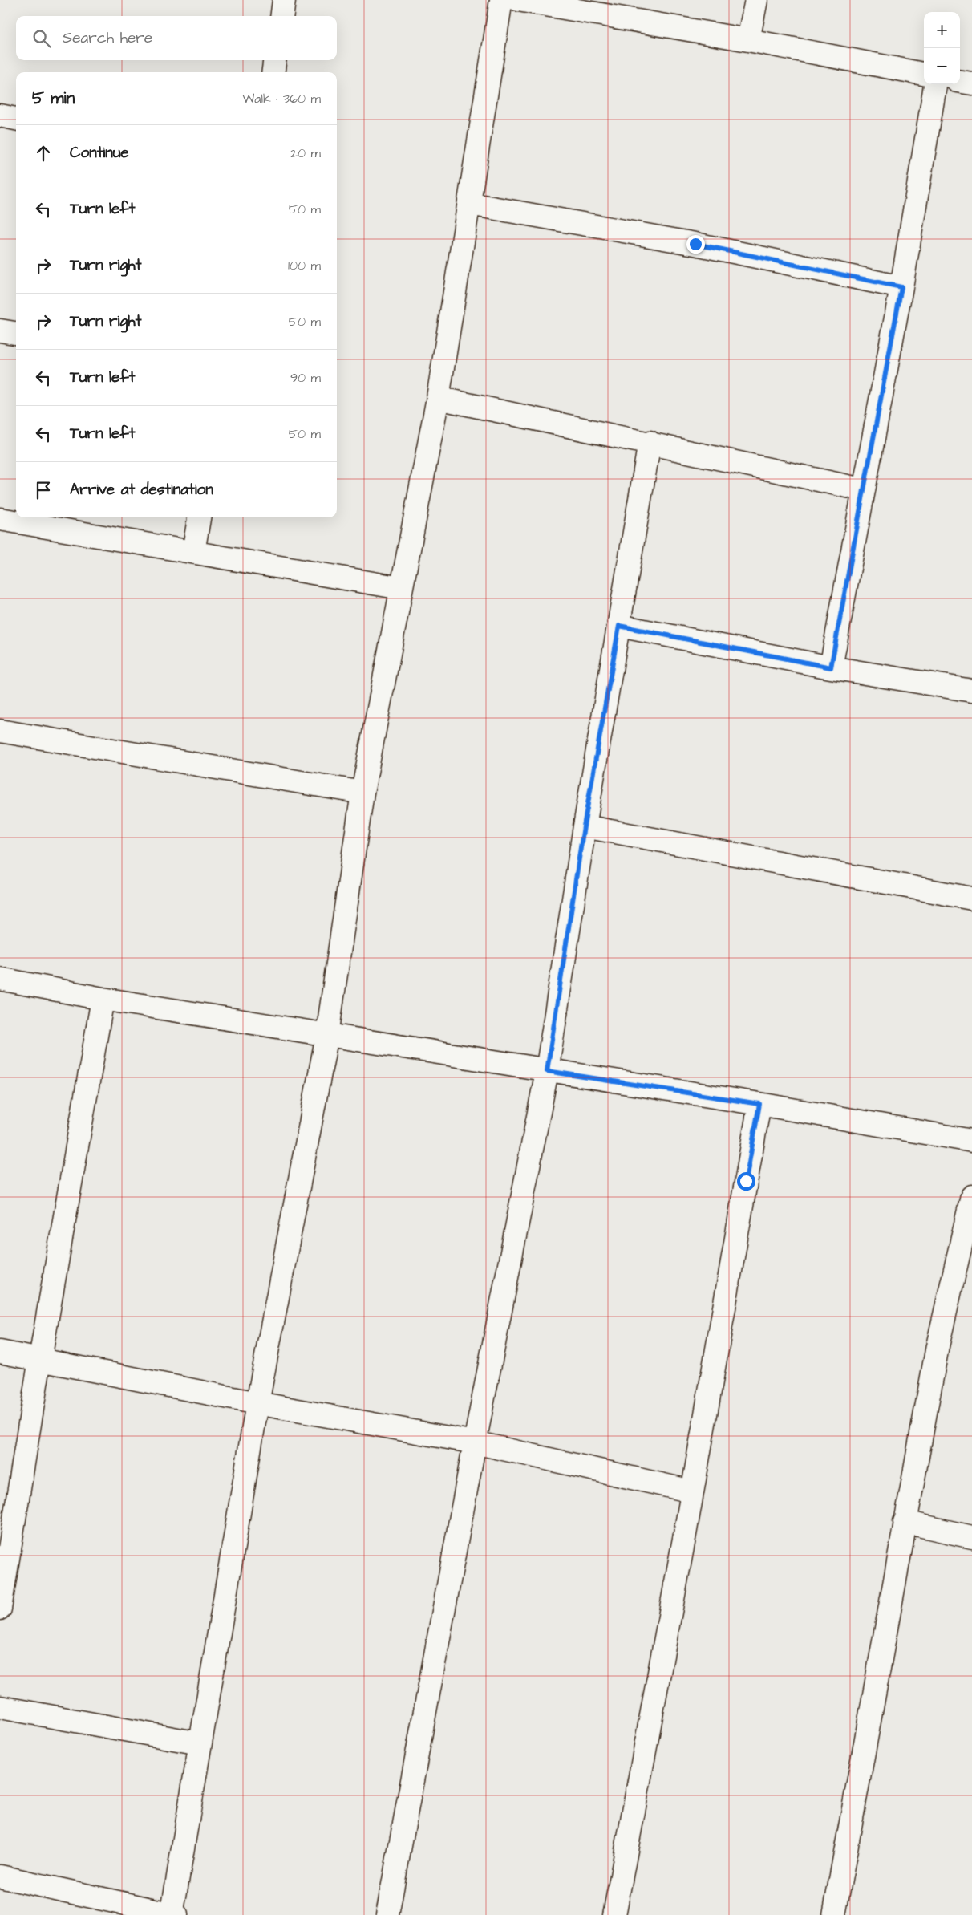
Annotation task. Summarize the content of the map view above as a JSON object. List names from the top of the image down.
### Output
{
  "page": {
    "map_buttons": ["+", "−"],
    "search": "Search here",
    "heading": ["5 min", "Walk · 360 m"],
    "list": [
      ["Continue", "20 m"],
      ["Turn left", "50 m"],
      ["Turn right", "100 m"],
      ["Turn right", "50 m"],
      ["Turn left", "90 m"],
      ["Turn left", "50 m"],
      "Arrive at destination"
    ]
  }
}
